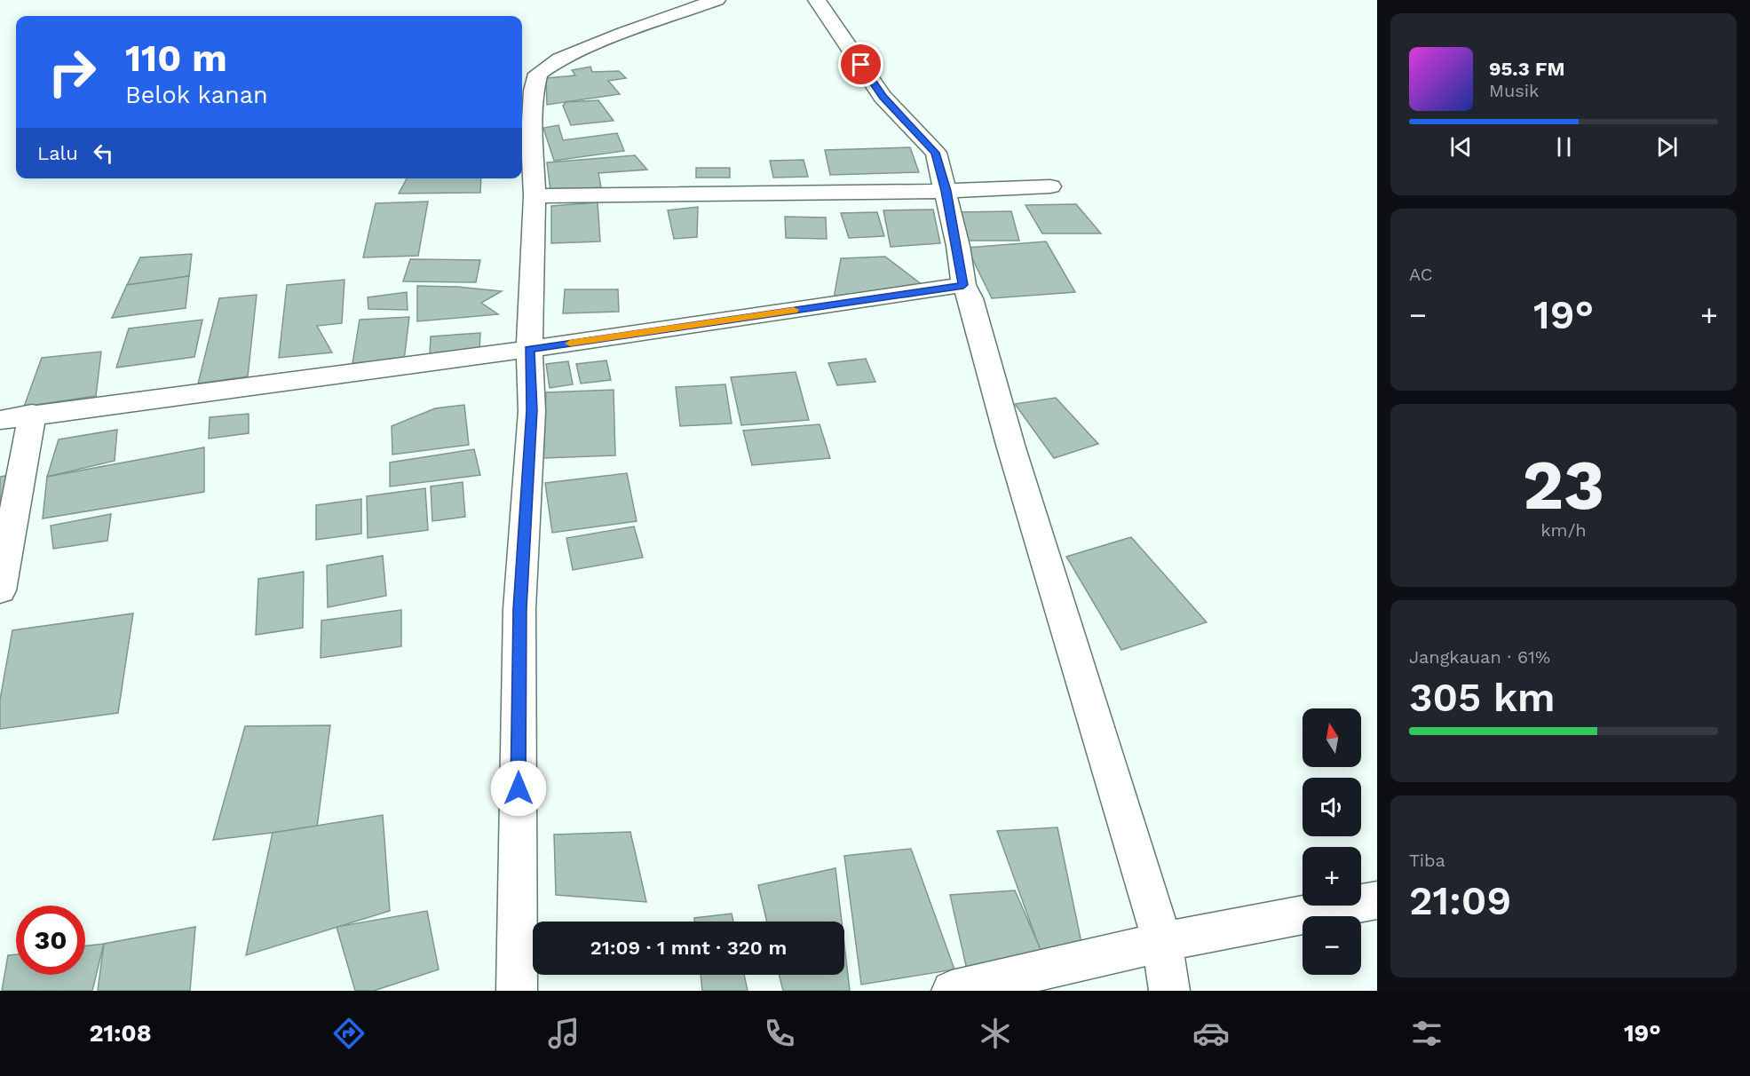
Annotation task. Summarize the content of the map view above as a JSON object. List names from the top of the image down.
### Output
{
  "north": "top",
  "page": {
    "turn": ["110 m", "Belok kanan"],
    "song": ["95.3 FM", "Musik"],
    "then": "Lalu",
    "tile": [
      "AC",
      ["23", "km/h"],
      ["Jangkauan · 61%", "305 km"],
      ["Tiba", "21:09"]
    ],
    "heat": ["−", "19°", "+"],
    "map_buttons": ["+", "−"],
    "limit": "30",
    "trip": "21:09 · 1 mnt · 320 m",
    "tabs": ["21:08", "19°"]
  }
}
